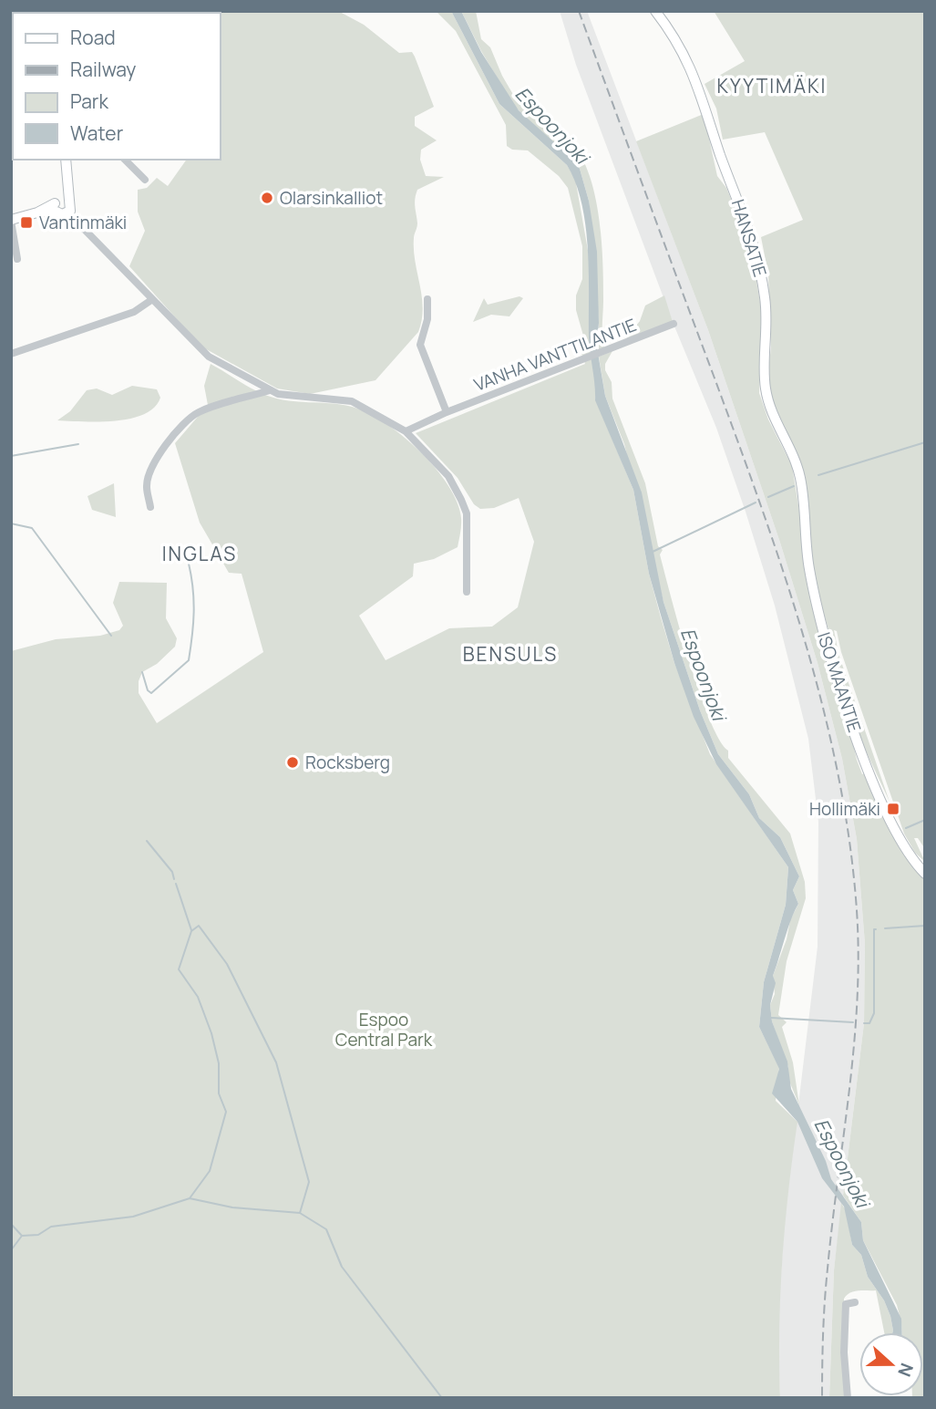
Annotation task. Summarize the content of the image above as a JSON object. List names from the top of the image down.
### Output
{
  "streets": {
    "main road": ["HANSATIE", "ISO MAANTIE"],
    "street": ["VANHA VANTTILANTIE"]
  },
  "crossings": [
    ["HANSATIE", "ISO MAANTIE"]
  ],
  "districts": ["KYYTIMÄKI", "INGLAS", "BENSULS"],
  "water": ["Espoonjoki"],
  "parks": ["Espoo Central Park"],
  "places": {
    "other": ["Olarsinkalliot", "Rocksberg"],
    "transit": ["Vantinmäki", "Hollimäki"]
  },
  "legend": [
    "Road",
    "Railway",
    "Park",
    "Water"
  ],
  "north": "right"
}
